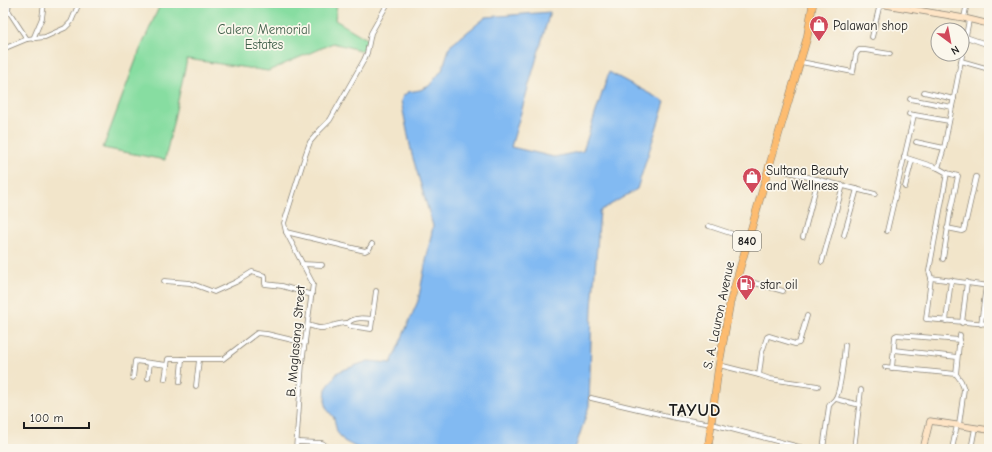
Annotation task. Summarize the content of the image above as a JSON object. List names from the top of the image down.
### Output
{
  "streets": {
    "highway": ["840", "S. A. Lauron Avenue"],
    "street": ["B. Maglasang Street"]
  },
  "districts": ["TAYUD"],
  "parks": ["Calero Memorial Estates"],
  "places": {
    "shop": ["Palawan shop", "Sultana Beauty and Wellness"],
    "fuel station": ["star oil"]
  },
  "scale_bar": "100 m",
  "north": "bottom right"
}
